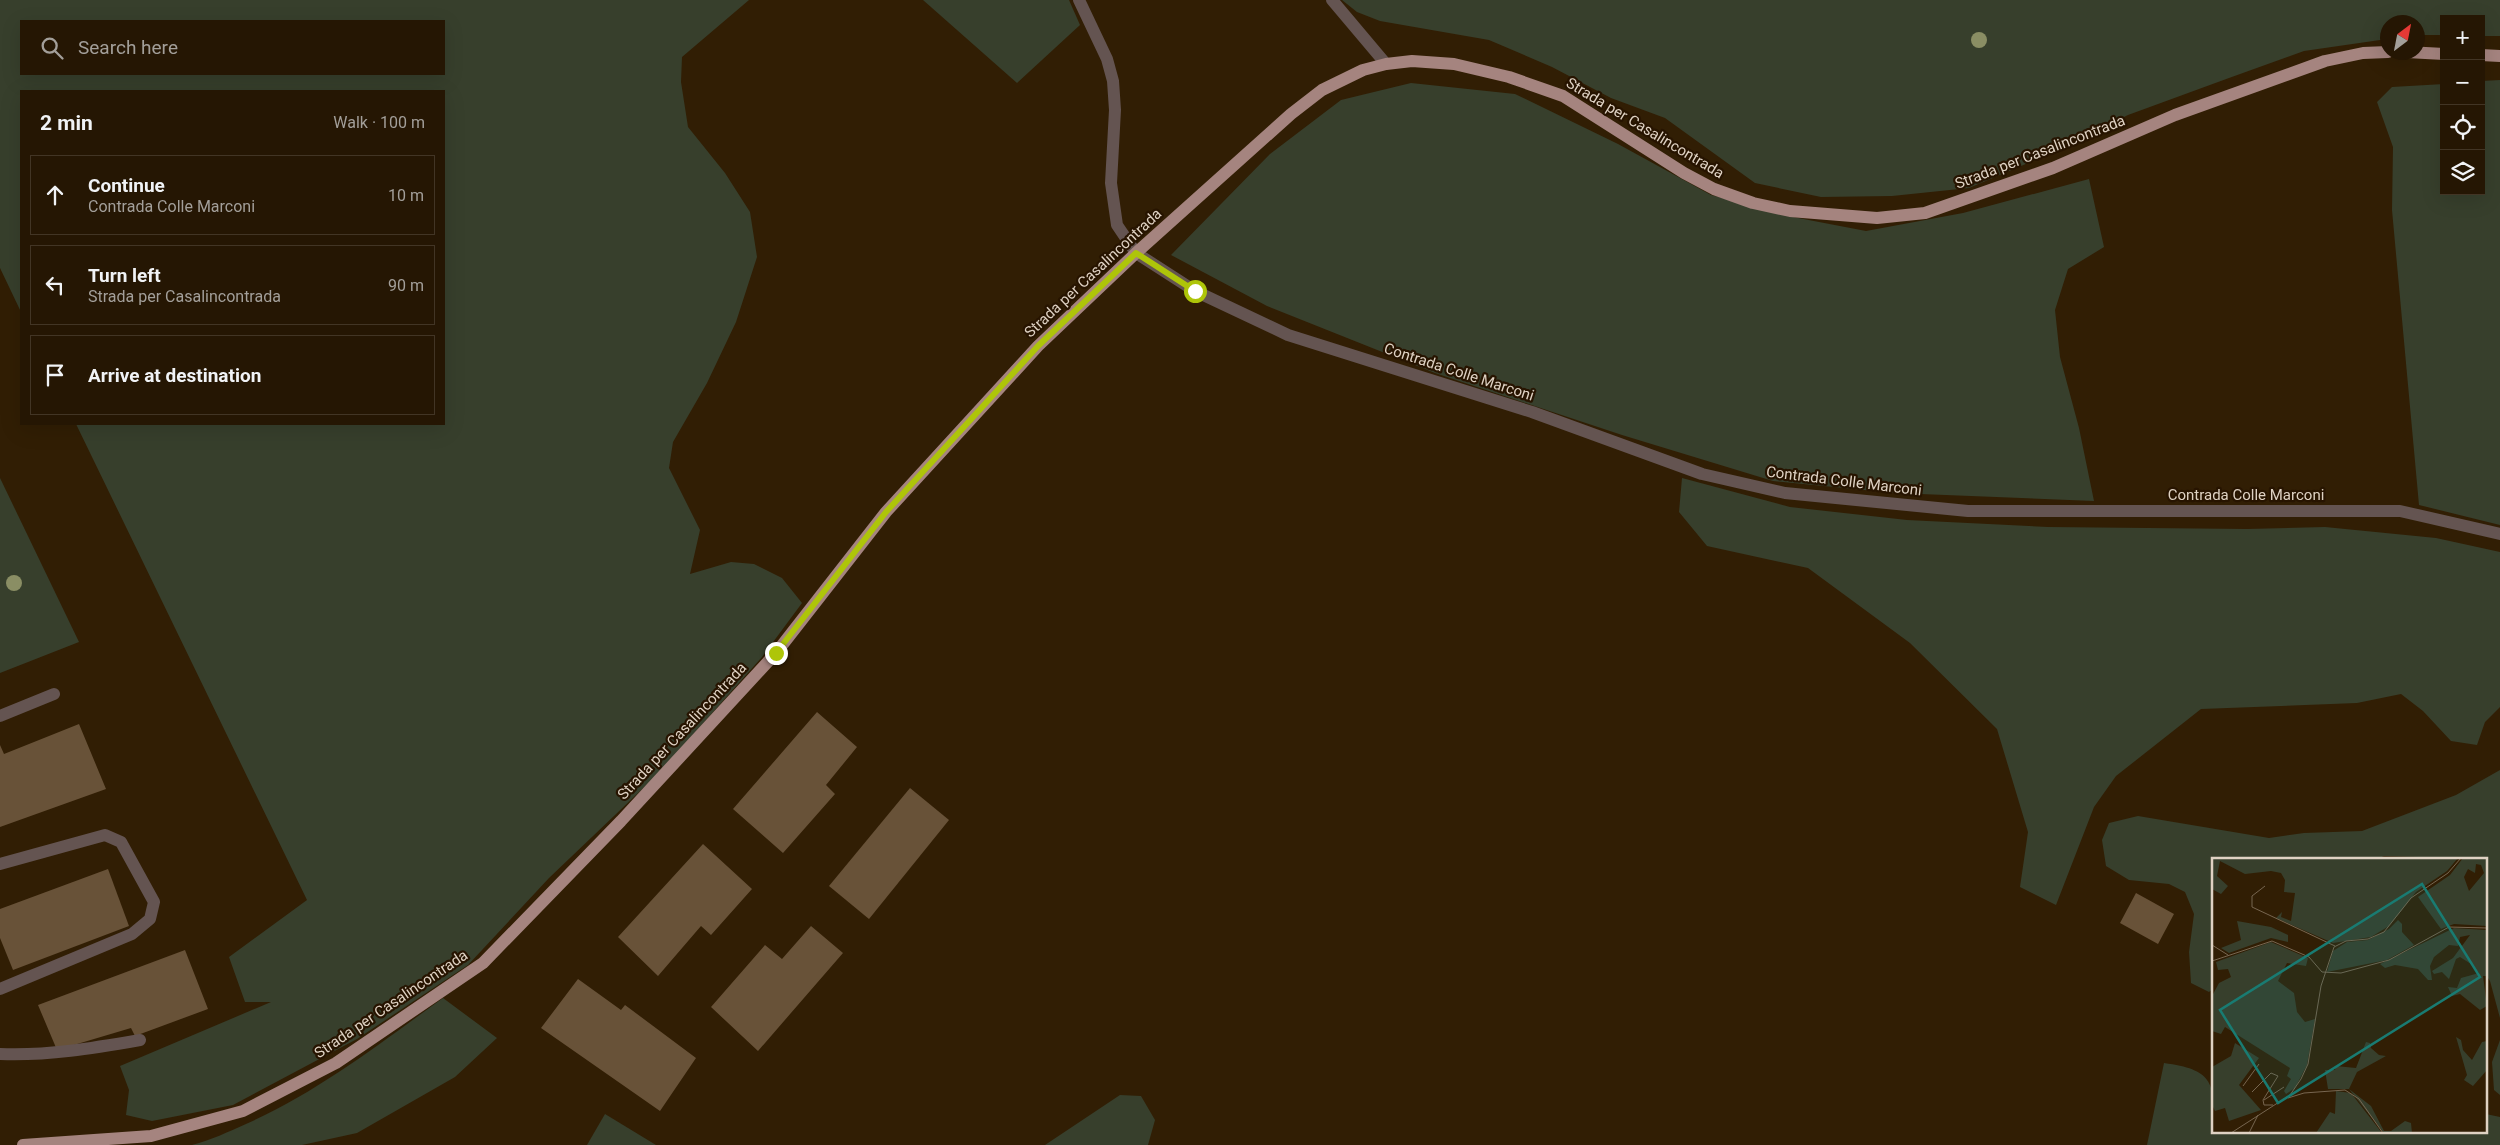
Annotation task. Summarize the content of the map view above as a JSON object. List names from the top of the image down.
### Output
{
  "streets": {
    "main road": ["Strada per Casalincontrada"],
    "street": ["Contrada Colle Marconi"]
  },
  "crossings": [
    ["Strada per Casalincontrada", "Contrada Colle Marconi"]
  ],
  "north": "top right",
  "page": {
    "map_buttons": ["+", "−"],
    "search": "Search here",
    "heading": ["2 min", "Walk · 100 m"],
    "list": [
      ["Continue", "Contrada Colle Marconi", "10 m"],
      ["Turn left", "Strada per Casalincontrada", "90 m"],
      "Arrive at destination"
    ]
  }
}
